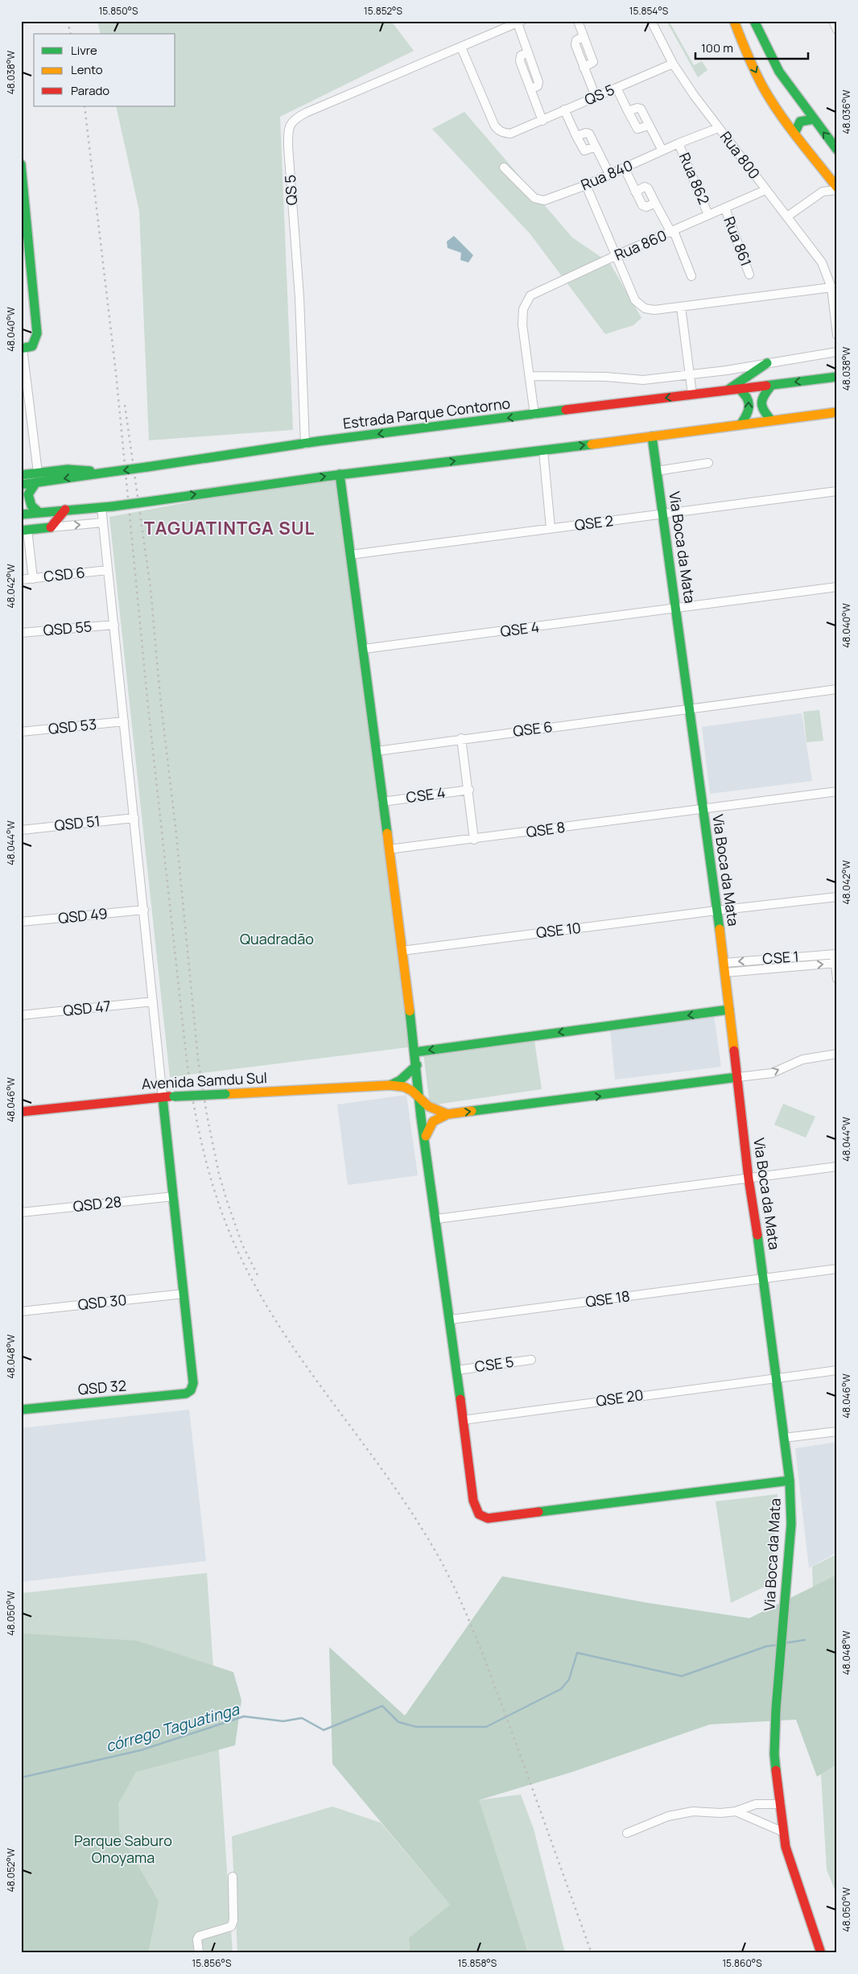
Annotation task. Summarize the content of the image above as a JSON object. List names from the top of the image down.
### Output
{
  "streets": {
    "main road": [
      "Estrada Parque Contorno",
      "Via Boca da Mata",
      "Avenida Samdu Sul",
      "QSD 32"
    ],
    "street": [
      "QS 5",
      "Rua 800",
      "Rua 840",
      "Rua 862",
      "Rua 861",
      "Rua 860",
      "QSE 2",
      "CSD 6",
      "QSD 55",
      "QSE 4",
      "QSD 53",
      "QSE 6",
      "CSE 4",
      "QSD 51",
      "QSE 8",
      "QSD 49",
      "QSE 10",
      "CSE 1",
      "QSD 47",
      "QSD 28",
      "QSE 18",
      "QSD 30",
      "CSE 5",
      "QSE 20"
    ]
  },
  "crossings": [
    ["QS 5", "Rua 800"],
    ["QS 5", "Estrada Parque Contorno"],
    ["Rua 800", "Rua 840"],
    ["Rua 800", "Rua 860"],
    ["Rua 840", "Rua 862"],
    ["Rua 862", "Rua 860"],
    ["Rua 861", "Rua 860"],
    ["QSE 2", "Via Boca da Mata"],
    ["Via Boca da Mata", "QSE 4"],
    ["Via Boca da Mata", "QSE 6"],
    ["Via Boca da Mata", "QSE 8"],
    ["Via Boca da Mata", "QSE 10"],
    ["Via Boca da Mata", "CSE 1"],
    ["Via Boca da Mata", "QSE 18"],
    ["Via Boca da Mata", "QSE 20"],
    ["QSD 30", "QSD 32"]
  ],
  "districts": ["TAGUATINTGA SUL"],
  "water": ["córrego Taguatinga"],
  "parks": ["Quadradão", "Parque Saburo Onoyama"],
  "legend": ["Livre", "Lento", "Parado"],
  "scale_bar": "100 m",
  "coordinates": [
    "15.850°S",
    "15.852°S",
    "15.854°S",
    "48.038°W",
    "48.036°W",
    "48.040°W",
    "48.042°W",
    "48.044°W",
    "48.046°W",
    "48.048°W",
    "48.050°W",
    "48.052°W",
    "15.856°S",
    "15.858°S",
    "15.860°S"
  ]
}
